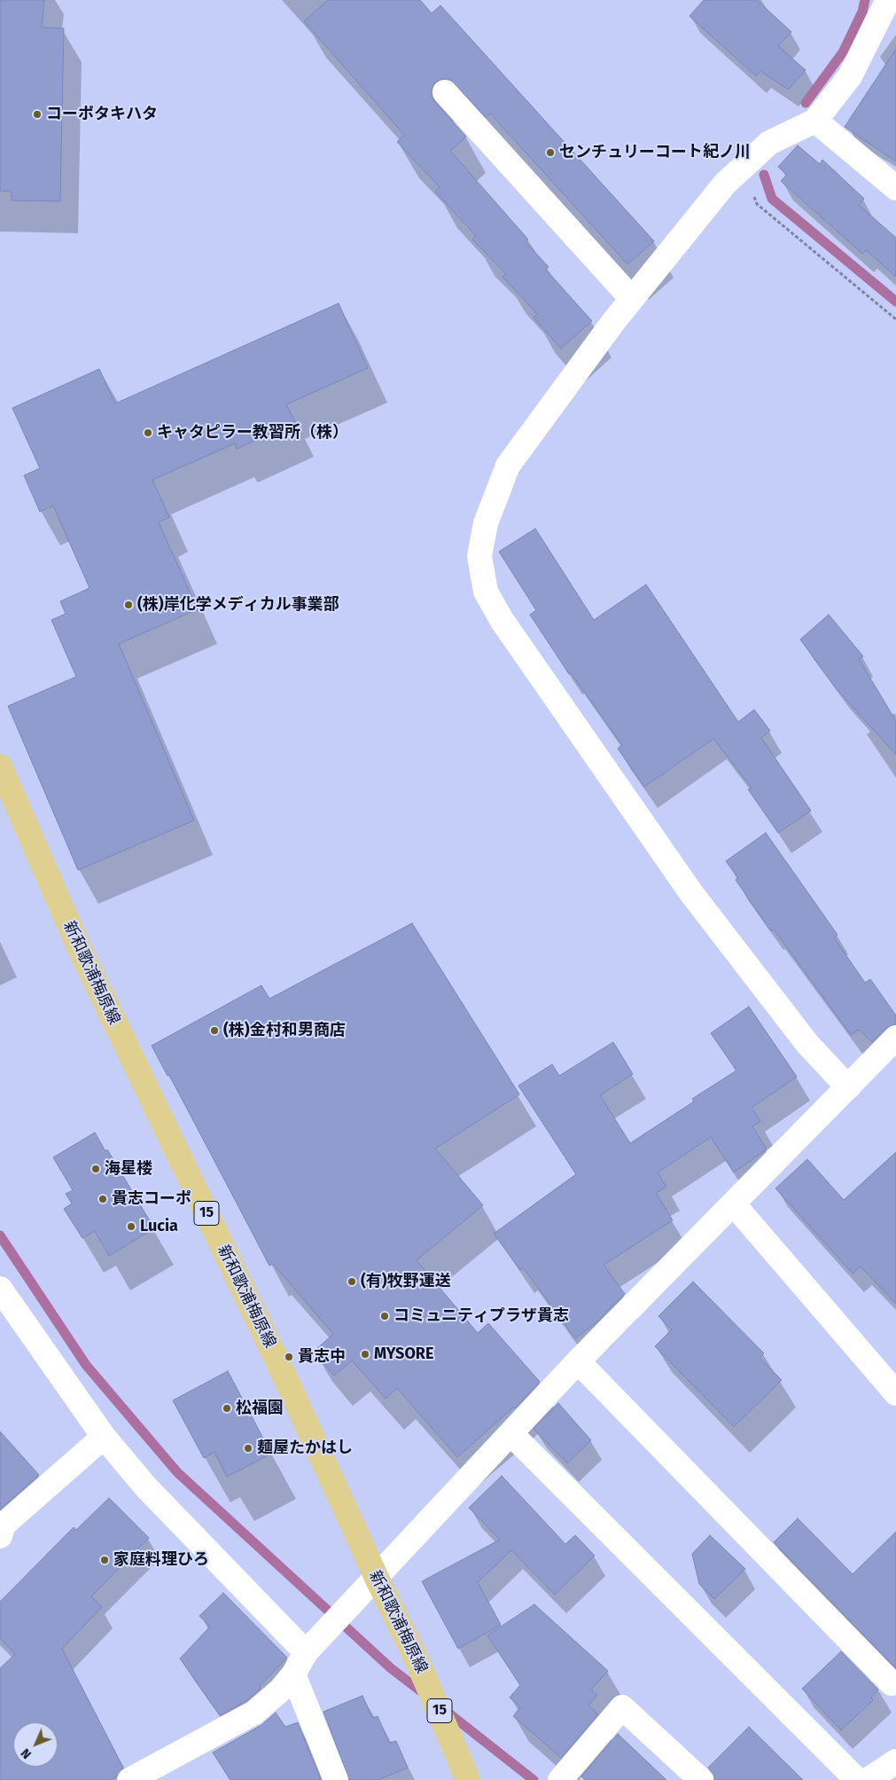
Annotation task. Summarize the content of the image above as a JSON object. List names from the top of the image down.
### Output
{
  "streets": {
    "main road": ["新和歌浦梅原線", "15"]
  },
  "places": [
    "コーポタキハタ",
    "センチュリーコート紀ノ川",
    "キャタピラー教習所（株）",
    "(株)岸化学メディカル事業部",
    "(株)金村和男商店",
    "海星楼",
    "貴志コーポ",
    "Lucia",
    "(有)牧野運送",
    "コミュニティプラザ貴志",
    "MYSORE",
    "貴志中",
    "松福園",
    "麺屋たかはし",
    "家庭料理ひろ"
  ],
  "north": "bottom left"
}
